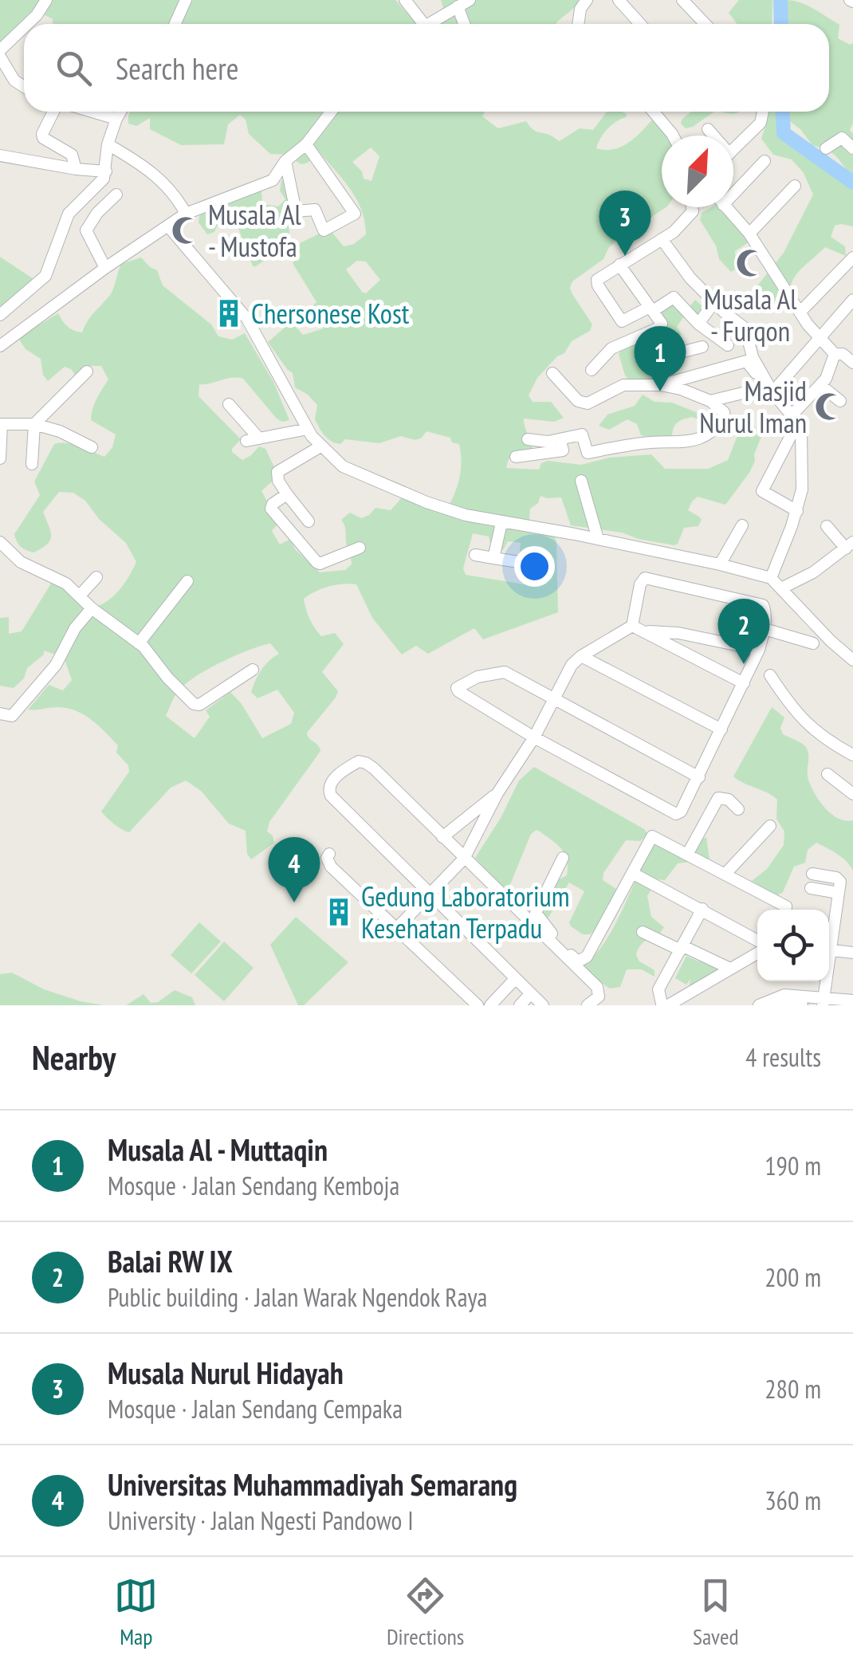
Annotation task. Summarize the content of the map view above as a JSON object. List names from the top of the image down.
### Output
{
  "places": {
    "mosque": ["Musala Al - Mustofa", "Musala Al - Furqon", "Masjid Nurul Iman"],
    "building": ["Chersonese Kost", "Gedung Laboratorium Kesehatan Terpadu"]
  },
  "north": "top right",
  "page": {
    "search": "Search here",
    "pins": [
      "3",
      "1",
      "2",
      "4"
    ],
    "heading": ["Nearby", "4 results"],
    "list": [
      {
        "mark": "1",
        "name": "Musala Al - Muttaqin",
        "note": "Mosque · Jalan Sendang Kemboja",
        "value": "190 m"
      },
      {
        "mark": "2",
        "name": "Balai RW IX",
        "note": "Public building · Jalan Warak Ngendok Raya",
        "value": "200 m"
      },
      {
        "mark": "3",
        "name": "Musala Nurul Hidayah",
        "note": "Mosque · Jalan Sendang Cempaka",
        "value": "280 m"
      },
      {
        "mark": "4",
        "name": "Universitas Muhammadiyah Semarang",
        "note": "University · Jalan Ngesti Pandowo I",
        "value": "360 m"
      }
    ],
    "nav": ["Map", "Directions", "Saved"]
  }
}
